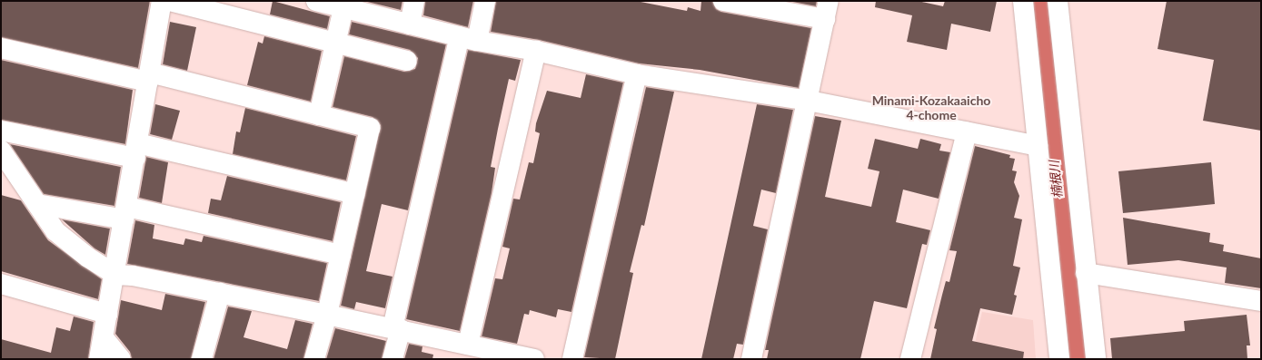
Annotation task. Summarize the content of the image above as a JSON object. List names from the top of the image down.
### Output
{
  "districts": ["Minami-Kozakaaicho 4-chome"],
  "water": ["楠根川"]
}
